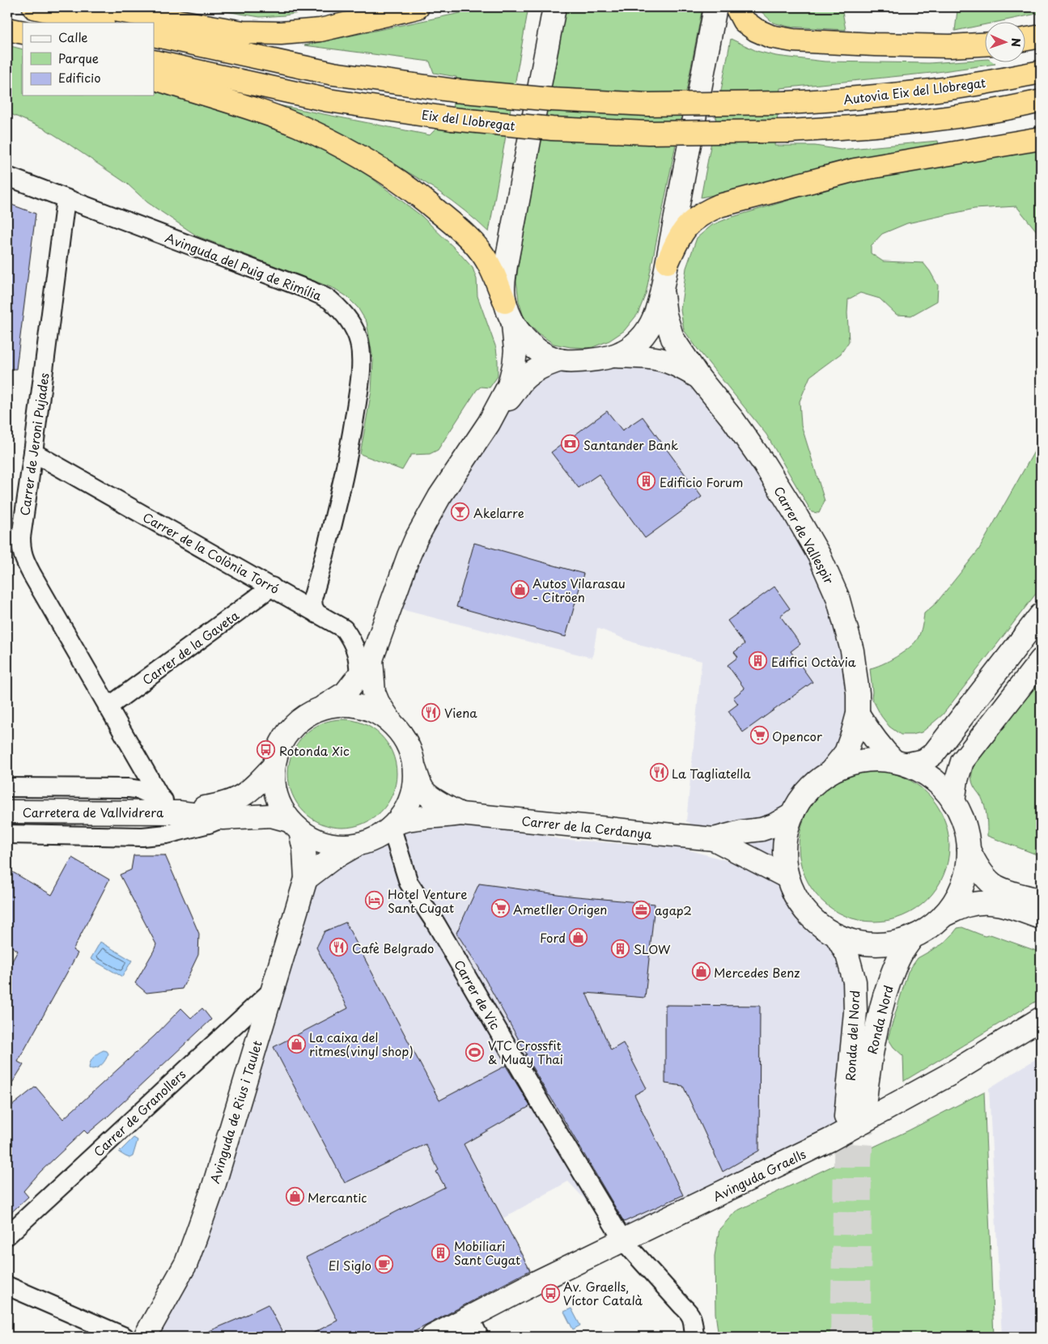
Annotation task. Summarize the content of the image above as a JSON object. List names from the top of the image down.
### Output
{
  "streets": {
    "highway": ["Autovia Eix del Llobregat", "Eix del Llobregat"],
    "main road": [
      "Carrer de Vallespir",
      "Carretera de Vallvidrera",
      "Carrer de la Cerdanya",
      "Ronda Nord",
      "Ronda del Nord",
      "Avinguda de Rius i Taulet",
      "Avinguda Graells"
    ],
    "street": [
      "Avinguda del Puig de Rimília",
      "Carrer de Jeroni Pujades",
      "Carrer de la Colònia Torró",
      "Carrer de la Gaveta",
      "Carrer de Vic",
      "Carrer de Granollers"
    ]
  },
  "crossings": [
    ["Avinguda del Puig de Rimília", "Carrer de Jeroni Pujades"],
    ["Avinguda del Puig de Rimília", "Carrer de la Colònia Torró"],
    ["Carrer de Jeroni Pujades", "Carrer de la Colònia Torró"],
    ["Carrer de Jeroni Pujades", "Carrer de la Gaveta"],
    ["Carrer de Jeroni Pujades", "Carretera de Vallvidrera"],
    ["Carrer de la Colònia Torró", "Carrer de la Gaveta"],
    ["Carretera de Vallvidrera", "Carrer de la Cerdanya"],
    ["Carretera de Vallvidrera", "Carrer de Vic"],
    ["Carretera de Vallvidrera", "Avinguda de Rius i Taulet"],
    ["Carrer de la Cerdanya", "Carrer de Vic"],
    ["Carrer de la Cerdanya", "Avinguda de Rius i Taulet"],
    ["Carrer de Vic", "Avinguda de Rius i Taulet"],
    ["Carrer de Vic", "Avinguda Graells"],
    ["Ronda Nord", "Ronda del Nord"],
    ["Avinguda de Rius i Taulet", "Carrer de Granollers"]
  ],
  "places": {
    "bank": ["Santander Bank"],
    "building": [
      "Edificio Forum",
      "Edifici Octàvia",
      "SLOW",
      "Mobiliari Sant Cugat"
    ],
    "bar": ["Akelarre"],
    "shop": [
      "Autos Vilarasau - Citröen",
      "Ford",
      "Mercedes Benz",
      "La caixa del ritmes(vinyl shop)",
      "Mercantic"
    ],
    "restaurant": ["Viena", "La Tagliatella", "Cafè Belgrado"],
    "supermarket": ["Opencor", "Ametller Origen"],
    "bus stop": ["Rotonda Xic", "Av. Graells, Víctor Català"],
    "hotel": ["Hotel Venture Sant Cugat"],
    "office": ["agap2"],
    "sports": ["VTC Crossfit & Muay Thai"],
    "cafe": ["El Siglo"]
  },
  "legend": ["Calle", "Parque", "Edificio"],
  "north": "right"
}
